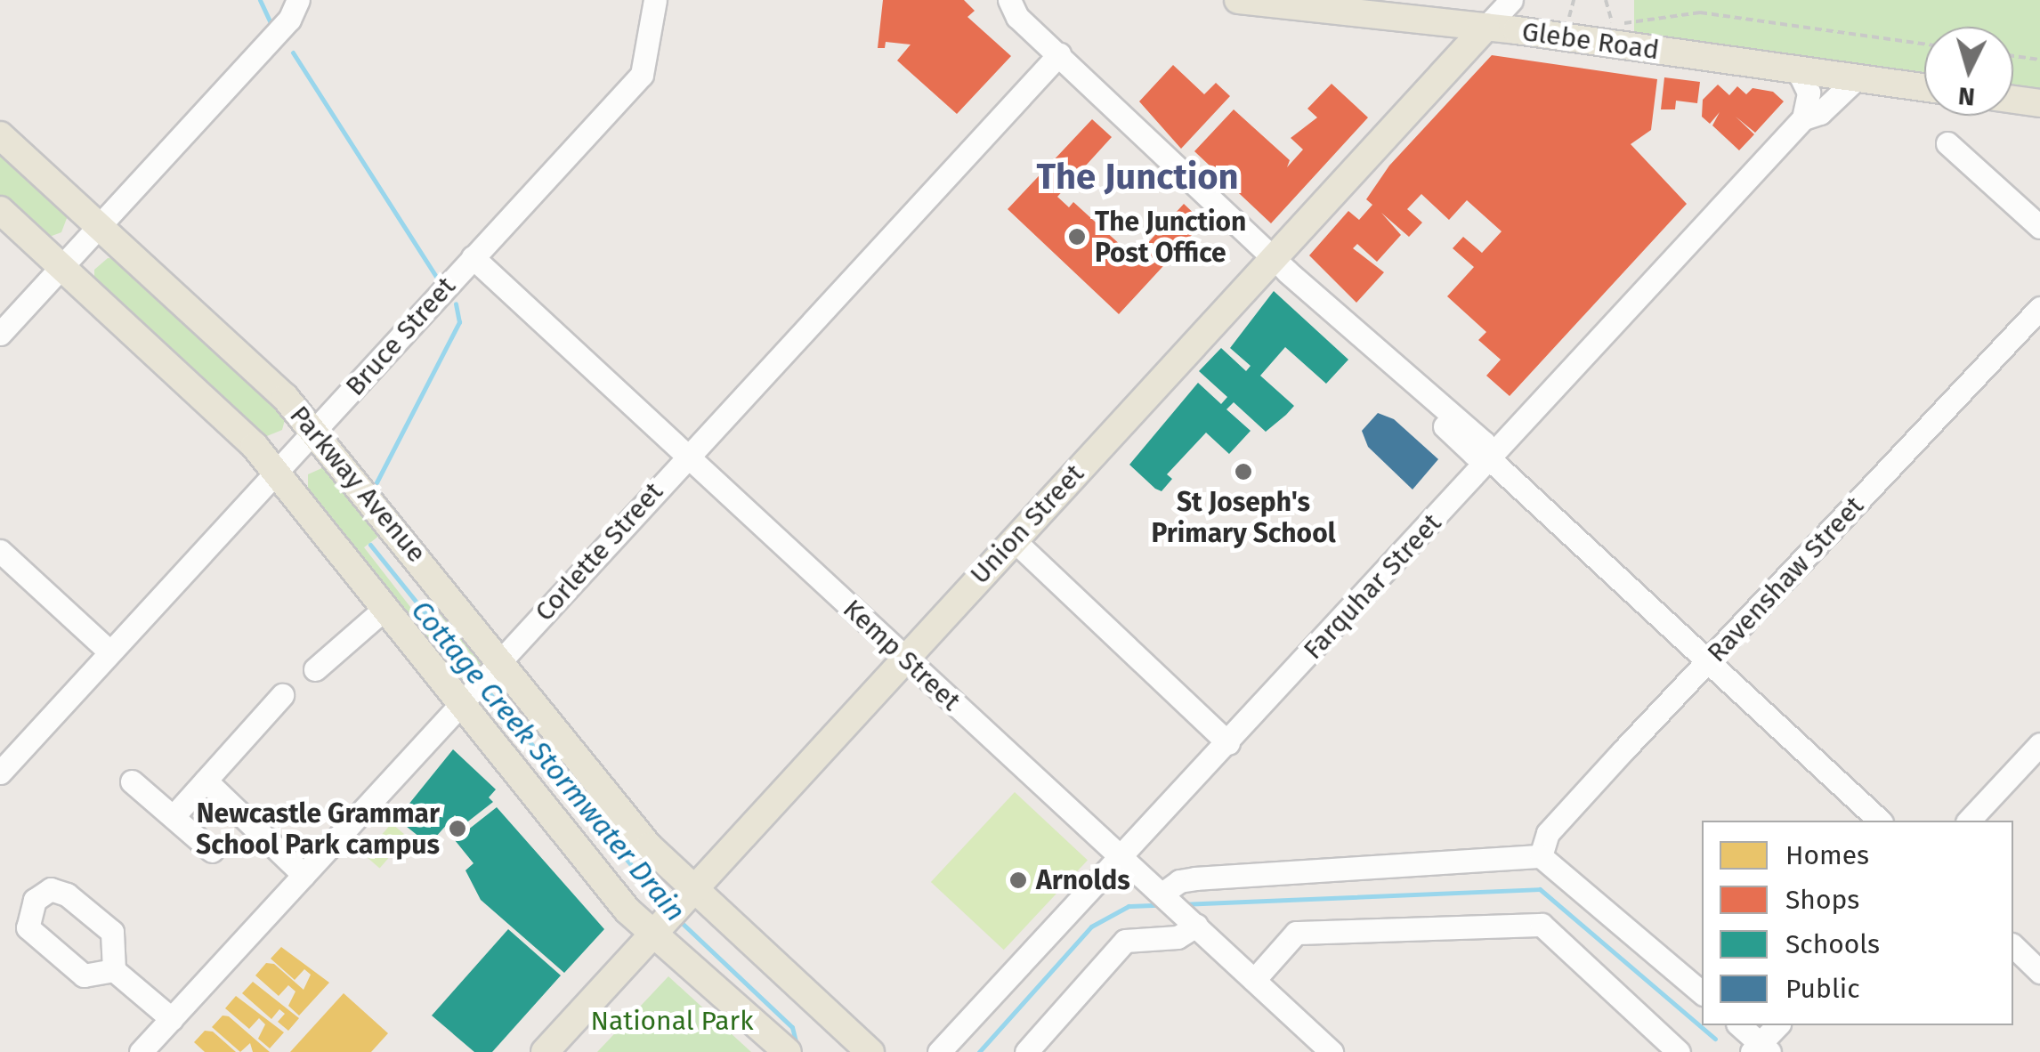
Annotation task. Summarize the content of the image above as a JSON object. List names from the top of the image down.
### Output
{
  "streets": {
    "main road": ["Glebe Road", "Parkway Avenue", "Union Street"],
    "street": [
      "Bruce Street",
      "Corlette Street",
      "Ravenshaw Street",
      "Farquhar Street",
      "Kemp Street"
    ]
  },
  "crossings": [
    ["Glebe Road", "Union Street"],
    ["Glebe Road", "Farquhar Street"],
    ["Bruce Street", "Parkway Avenue"],
    ["Bruce Street", "Kemp Street"],
    ["Parkway Avenue", "Union Street"],
    ["Parkway Avenue", "Corlette Street"],
    ["Union Street", "Kemp Street"],
    ["Corlette Street", "Kemp Street"],
    ["Farquhar Street", "Kemp Street"]
  ],
  "districts": ["The Junction"],
  "water": ["Cottage Creek Stormwater Drain"],
  "parks": ["National Park"],
  "places": [
    "The Junction Post Office",
    "St Joseph's Primary School",
    "Newcastle Grammar School Park campus",
    "Arnolds"
  ],
  "legend": [
    "Homes",
    "Shops",
    "Schools",
    "Public"
  ],
  "north": "bottom"
}
